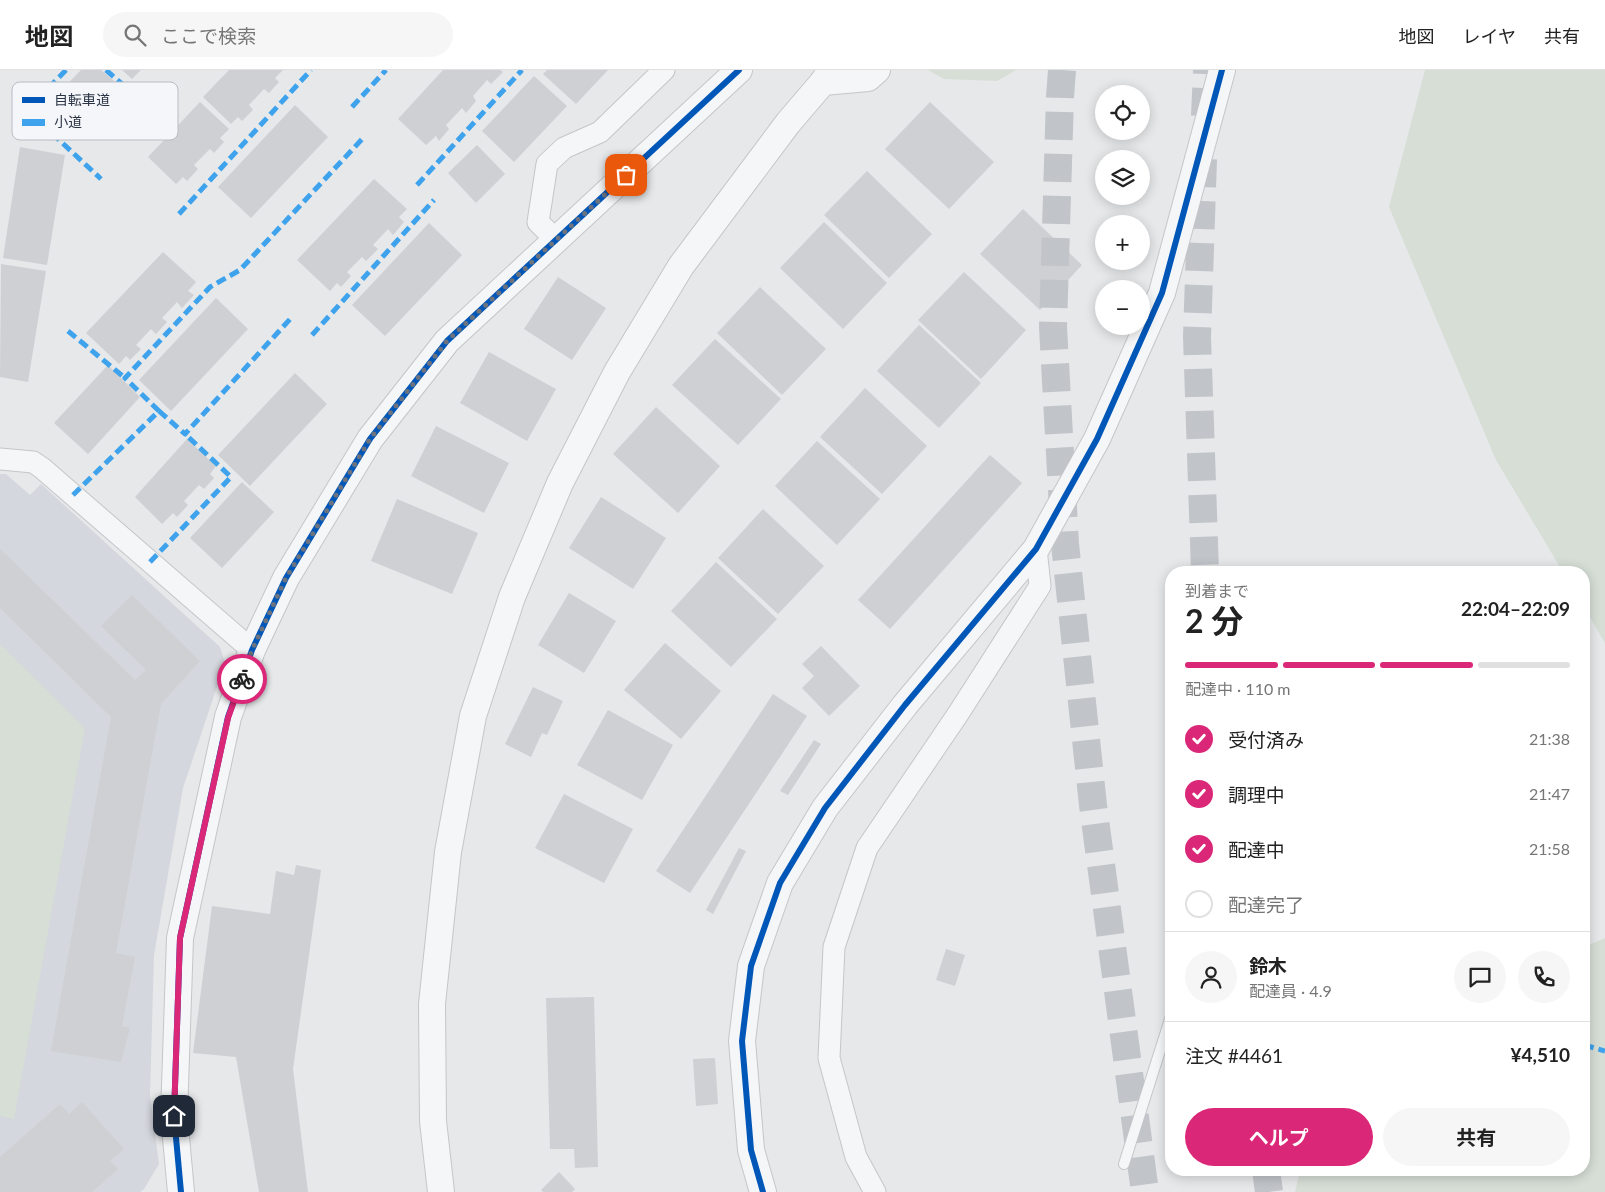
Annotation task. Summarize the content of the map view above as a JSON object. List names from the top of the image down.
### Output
{
  "legend": ["自転車道", "小道"],
  "page": {
    "header": "地図",
    "search": "ここで検索",
    "nav": ["地図", "レイヤ", "共有"],
    "map_buttons": ["+", "−"],
    "heading": ["2 分", "到着まで", "22:04–22:09"],
    "panel": [
      "鈴木",
      "配達員 · 4.9",
      "注文 #4461",
      "¥4,510"
    ],
    "bar": "配達中 · 110 m",
    "list": [
      ["受付済み", "21:38"],
      ["調理中", "21:47"],
      ["配達中", "21:58"],
      "配達完了"
    ],
    "buttons": ["ヘルプ", "共有"]
  }
}
